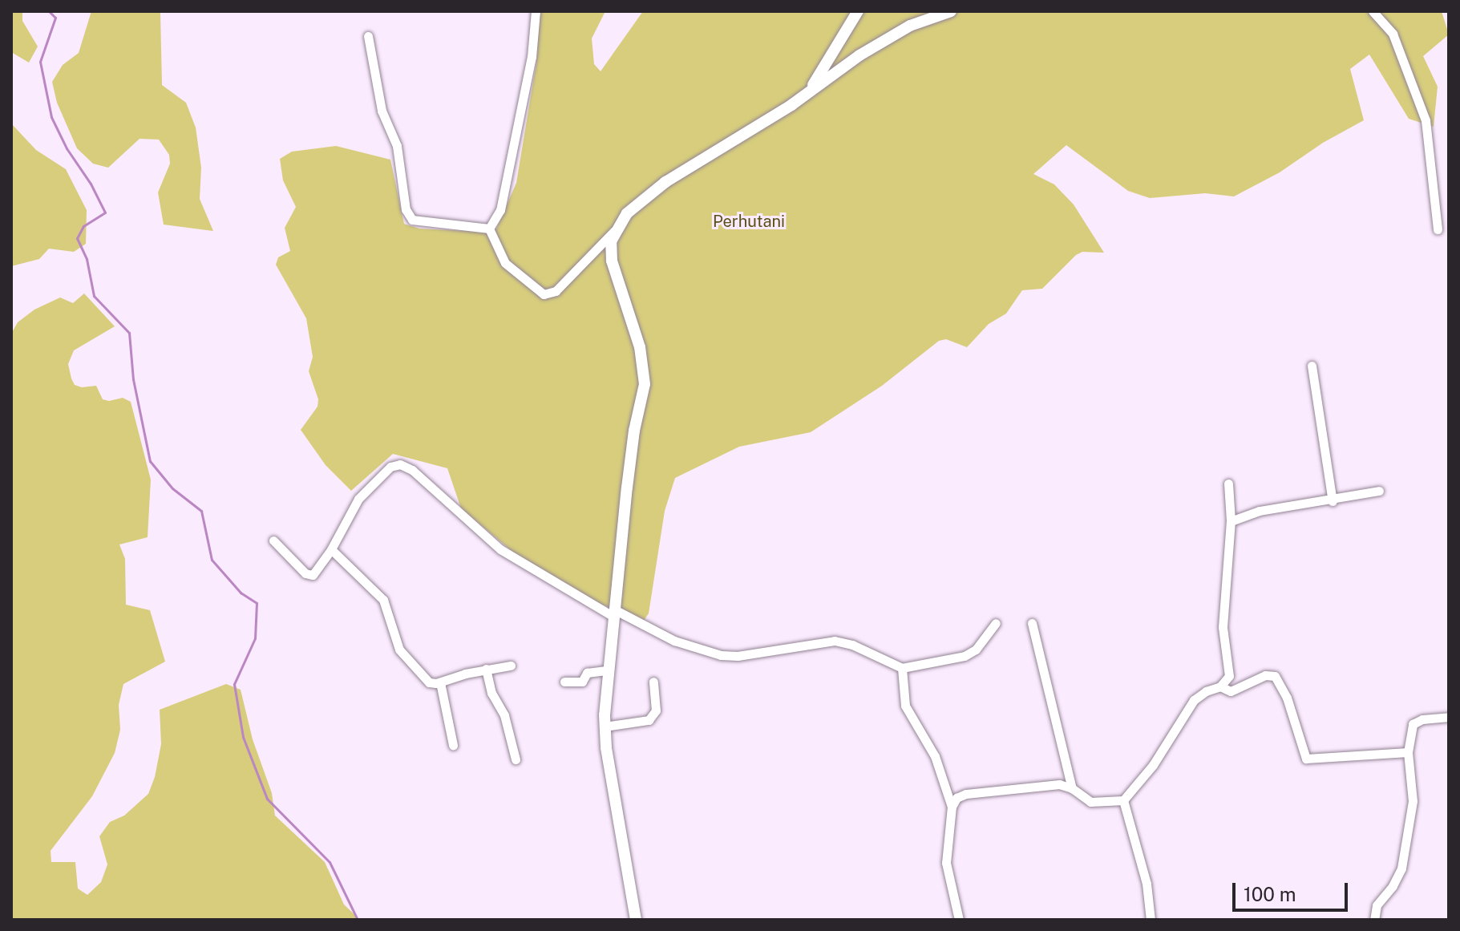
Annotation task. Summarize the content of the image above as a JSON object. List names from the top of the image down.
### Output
{
  "parks": ["Perhutani"],
  "scale_bar": "100 m"
}
